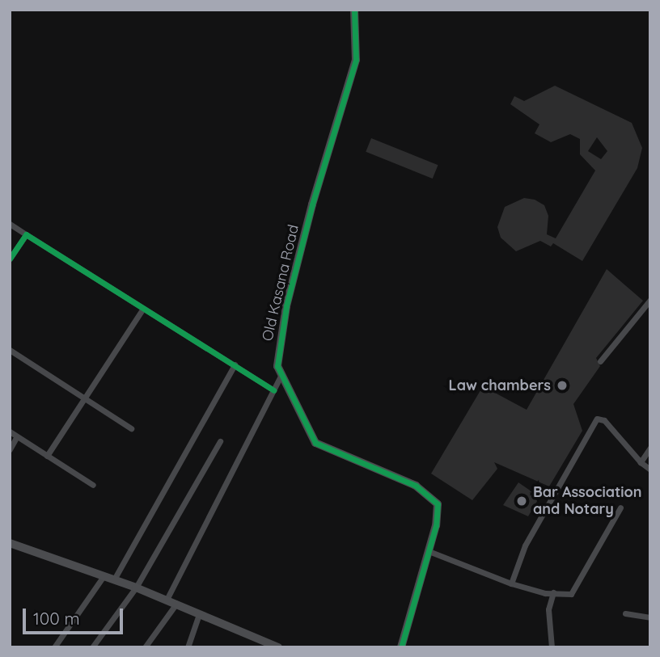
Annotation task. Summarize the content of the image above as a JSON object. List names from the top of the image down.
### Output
{
  "streets": {
    "street": ["Old Kasana Road"]
  },
  "places": ["Law chambers", "Bar Association and Notary"],
  "scale_bar": "100 m"
}
